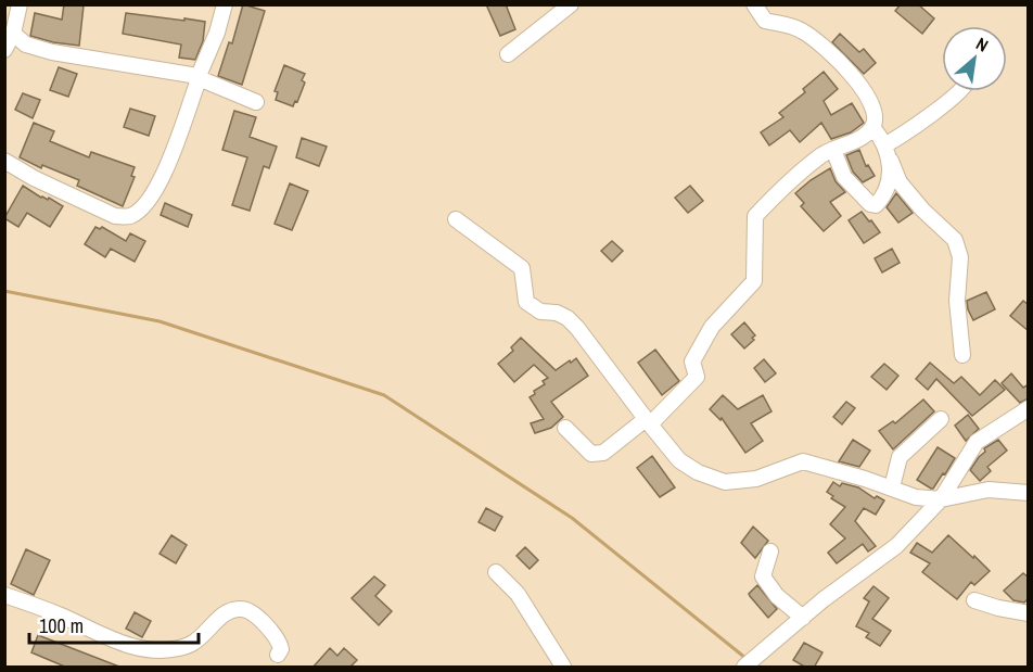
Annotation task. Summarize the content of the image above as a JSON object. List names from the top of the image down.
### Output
{
  "scale_bar": "100 m",
  "north": "top right"
}
